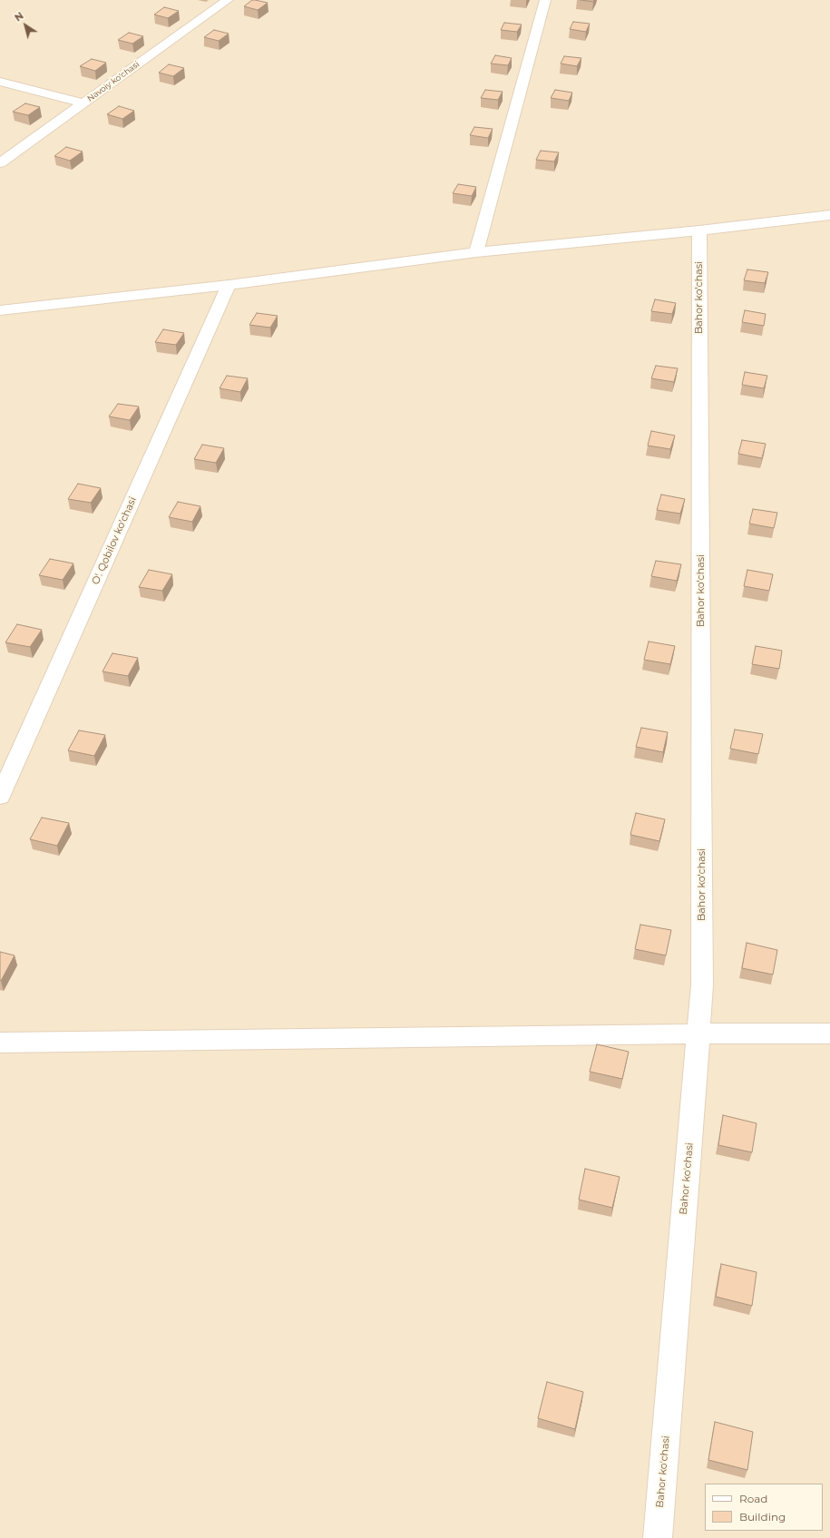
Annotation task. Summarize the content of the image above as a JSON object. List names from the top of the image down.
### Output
{
  "streets": {
    "street": ["Navoiy ko'chasi", "Bahor ko'chasi", "O'. Qobilov ko'chasi"]
  },
  "legend": ["Road", "Building"],
  "north": "top left"
}
